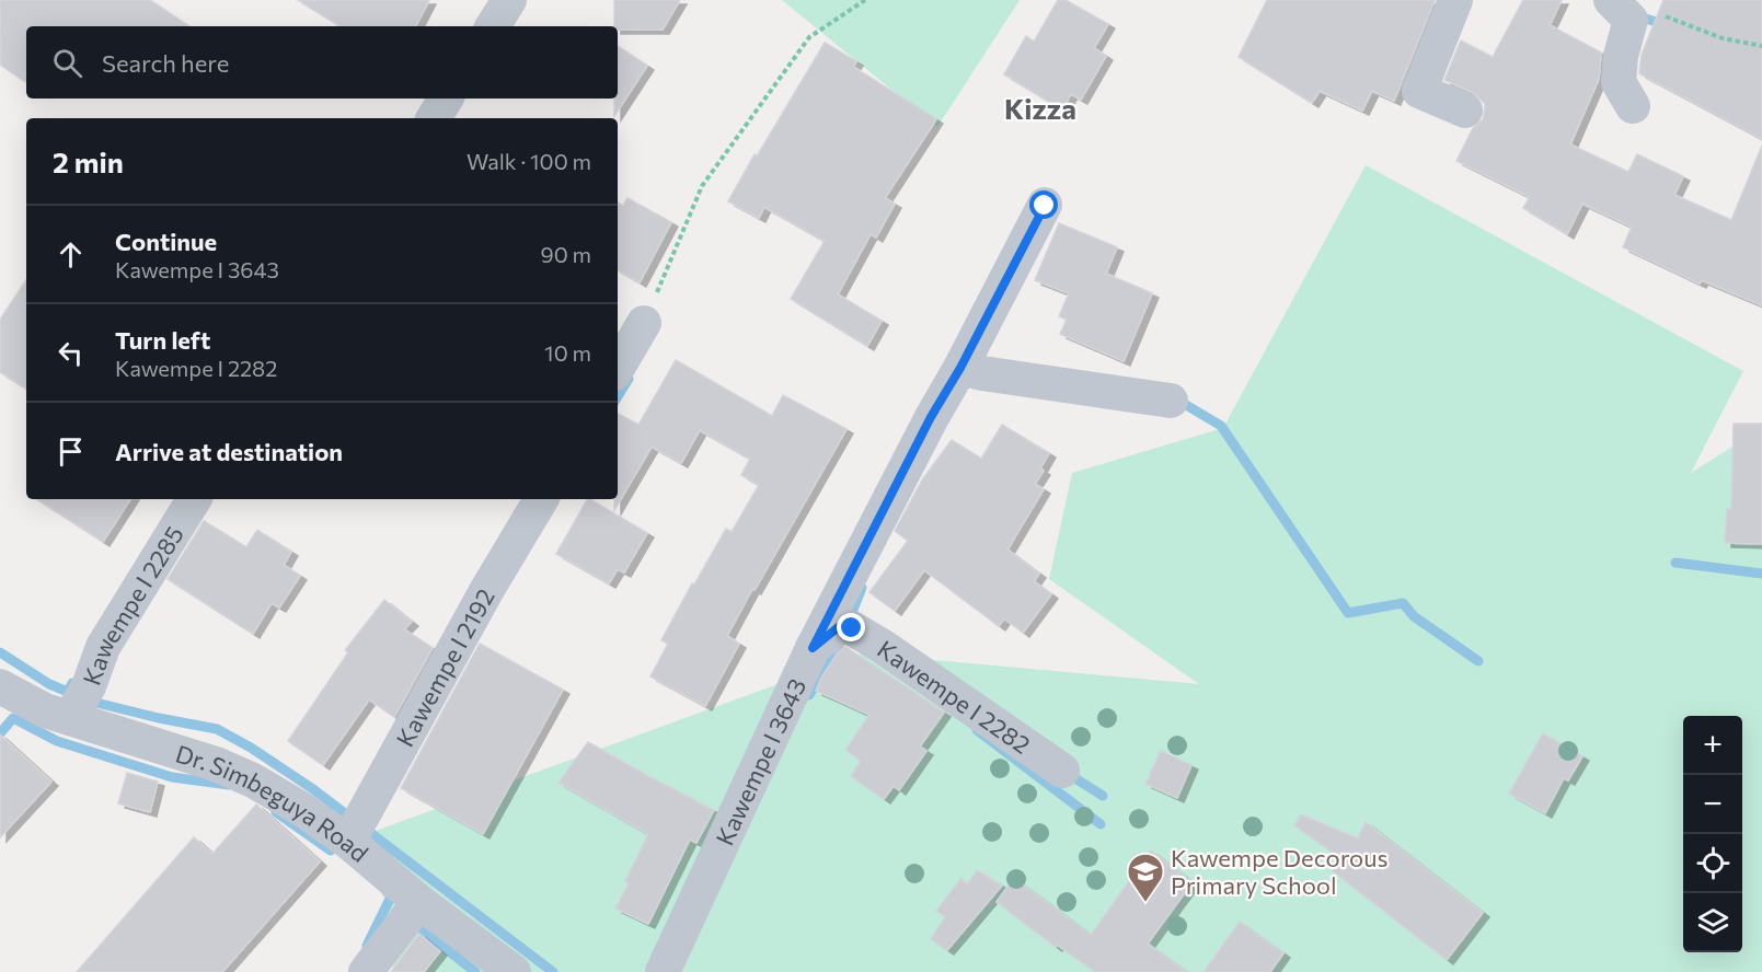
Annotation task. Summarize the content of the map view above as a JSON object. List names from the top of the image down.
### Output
{
  "streets": {
    "street": [
      "Kawempe I 2285",
      "Kawempe I 2192",
      "Kawempe I 2282",
      "Kawempe I 3643",
      "Dr. Simbeguya Road"
    ]
  },
  "crossings": [
    ["Kawempe I 2285", "Dr. Simbeguya Road"],
    ["Kawempe I 2192", "Dr. Simbeguya Road"],
    ["Kawempe I 2282", "Kawempe I 3643"]
  ],
  "districts": ["Kizza"],
  "places": {
    "school or university": ["Kawempe Decorous Primary School"]
  },
  "page": {
    "search": "Search here",
    "heading": ["2 min", "Walk · 100 m"],
    "list": [
      ["Continue", "Kawempe I 3643", "90 m"],
      ["Turn left", "Kawempe I 2282", "10 m"],
      "Arrive at destination"
    ],
    "map_buttons": ["+", "−"]
  }
}
